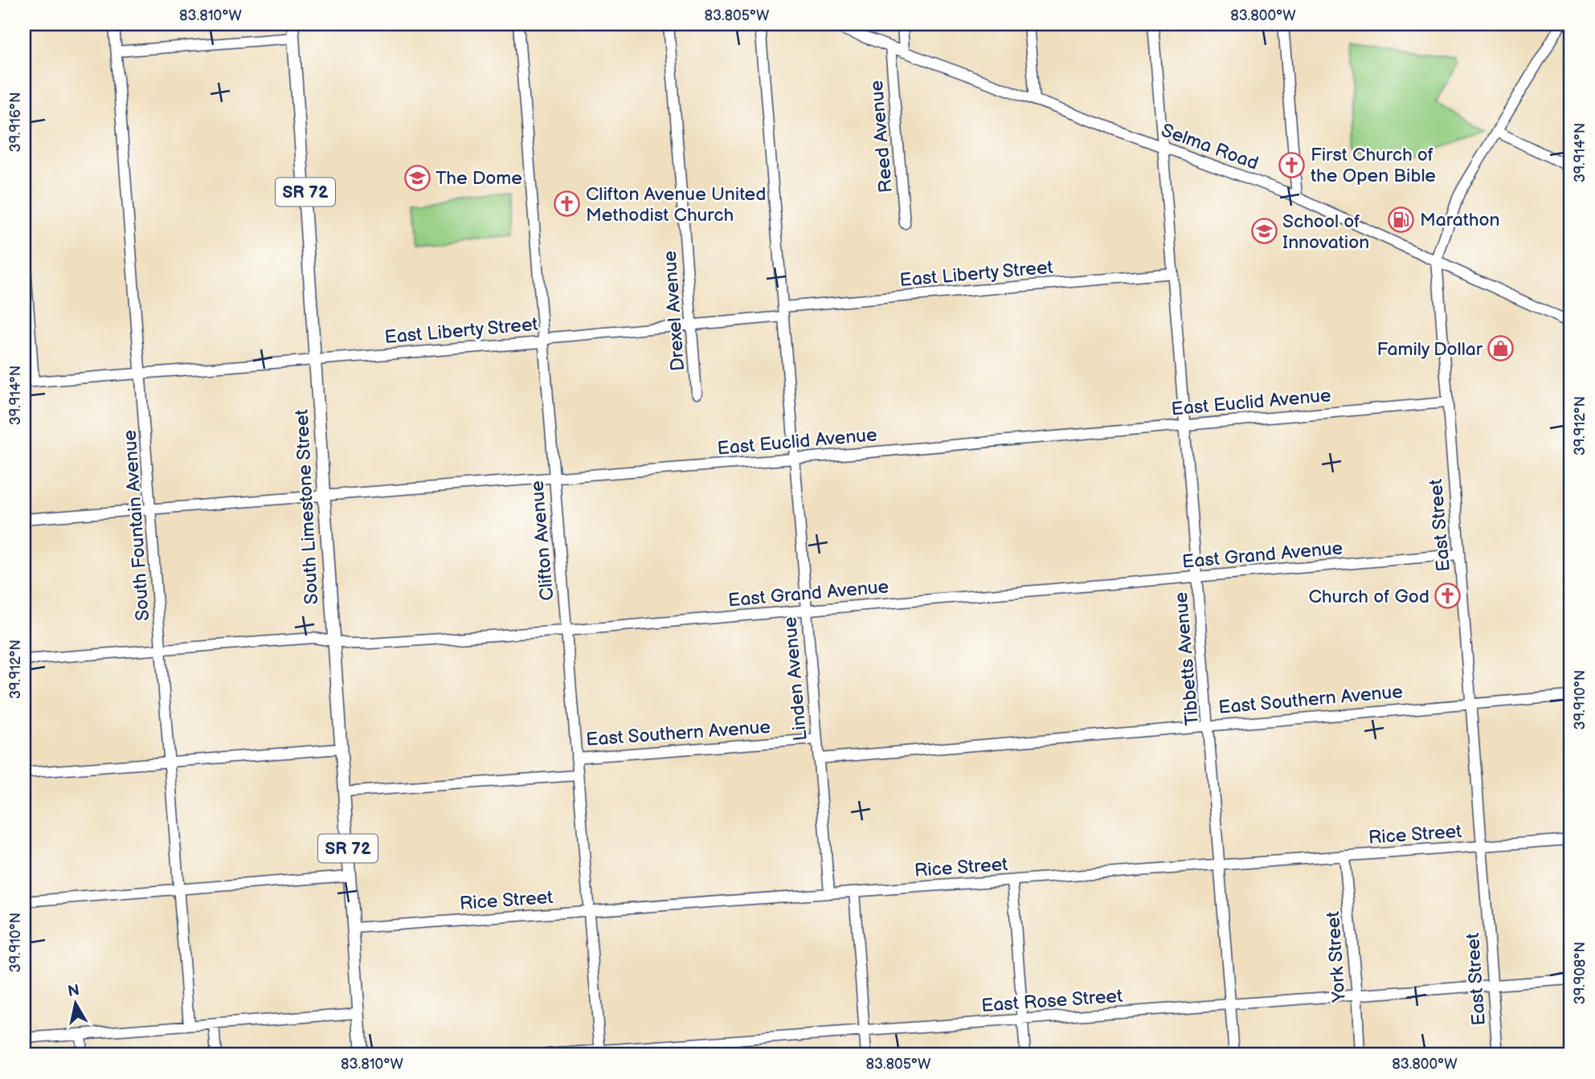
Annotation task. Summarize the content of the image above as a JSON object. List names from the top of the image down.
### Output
{
  "streets": {
    "main road": ["SR 72", "South Limestone Street"],
    "street": [
      "Reed Avenue",
      "Selma Road",
      "East Liberty Street",
      "Drexel Avenue",
      "East Euclid Avenue",
      "South Fountain Avenue",
      "East Street",
      "Clifton Avenue",
      "East Grand Avenue",
      "Tibbetts Avenue",
      "Linden Avenue",
      "East Southern Avenue",
      "Rice Street",
      "York Street",
      "East Rose Street"
    ]
  },
  "crossings": [
    ["Reed Avenue", "Selma Road"],
    ["Selma Road", "East Street"],
    ["Selma Road", "Tibbetts Avenue"],
    ["East Liberty Street", "Drexel Avenue"],
    ["East Liberty Street", "South Limestone Street"],
    ["East Liberty Street", "South Fountain Avenue"],
    ["East Liberty Street", "Clifton Avenue"],
    ["East Liberty Street", "Tibbetts Avenue"],
    ["East Liberty Street", "Linden Avenue"],
    ["East Euclid Avenue", "South Limestone Street"],
    ["East Euclid Avenue", "South Fountain Avenue"],
    ["East Euclid Avenue", "East Street"],
    ["East Euclid Avenue", "Clifton Avenue"],
    ["East Euclid Avenue", "Tibbetts Avenue"],
    ["East Euclid Avenue", "Linden Avenue"],
    ["South Limestone Street", "East Grand Avenue"],
    ["South Limestone Street", "East Southern Avenue"],
    ["South Limestone Street", "Rice Street"],
    ["South Fountain Avenue", "East Grand Avenue"],
    ["East Street", "East Grand Avenue"],
    ["East Street", "East Southern Avenue"],
    ["East Street", "Rice Street"],
    ["East Street", "East Rose Street"],
    ["Clifton Avenue", "East Grand Avenue"],
    ["Clifton Avenue", "East Southern Avenue"],
    ["Clifton Avenue", "Rice Street"],
    ["Clifton Avenue", "East Rose Street"],
    ["East Grand Avenue", "Tibbetts Avenue"],
    ["East Grand Avenue", "Linden Avenue"],
    ["Tibbetts Avenue", "East Southern Avenue"],
    ["Tibbetts Avenue", "Rice Street"],
    ["Tibbetts Avenue", "East Rose Street"],
    ["Linden Avenue", "East Southern Avenue"],
    ["Linden Avenue", "Rice Street"],
    ["Rice Street", "York Street"],
    ["York Street", "East Rose Street"]
  ],
  "places": {
    "church": ["First Church of the Open Bible", "Clifton Avenue United Methodist Church", "Church of God"],
    "school or university": ["The Dome", "School of Innovation"],
    "fuel station": ["Marathon"],
    "shop": ["Family Dollar"]
  },
  "north": "top",
  "coordinates": [
    "83.810°W",
    "83.805°W",
    "83.800°W",
    "39.916°N",
    "39.914°N",
    "39.912°N",
    "39.910°N",
    "39.908°N"
  ]
}
